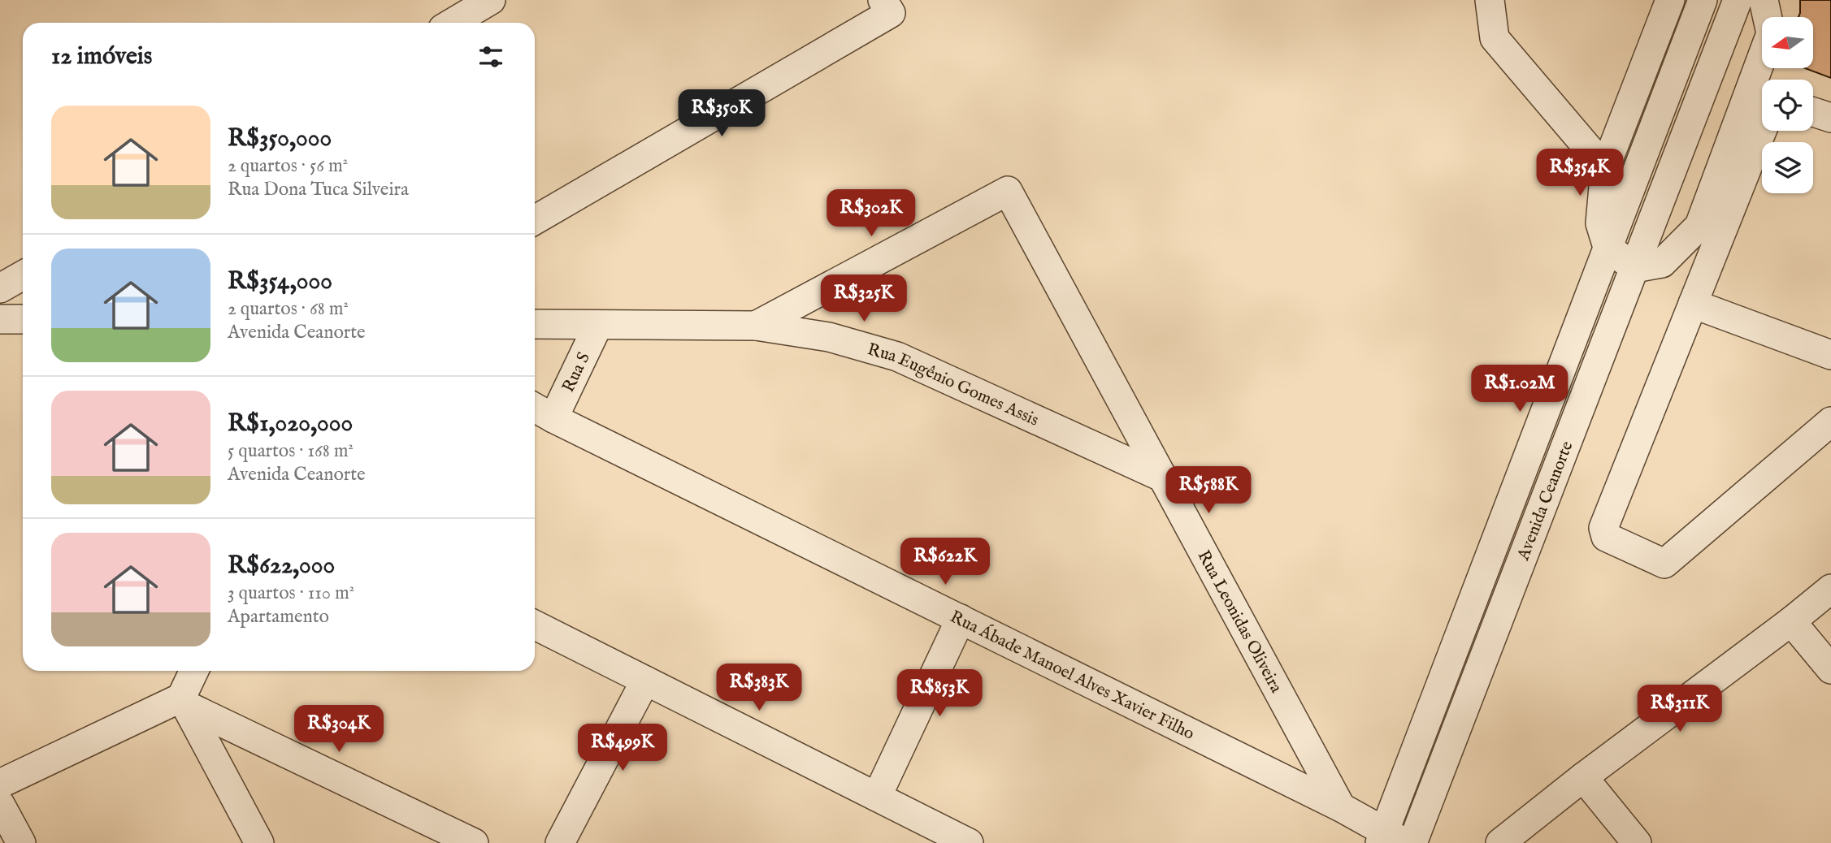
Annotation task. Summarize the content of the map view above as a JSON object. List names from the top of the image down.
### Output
{
  "streets": {
    "street": [
      "Rua S",
      "Rua Eugênio Gomes Assis",
      "Avenida Ceanorte",
      "Rua Leonidas Oliveira",
      "Rua Ábade Manoel Alves Xavier Filho"
    ]
  },
  "crossings": [
    ["Rua S", "Rua Eugênio Gomes Assis"],
    ["Rua S", "Rua Ábade Manoel Alves Xavier Filho"],
    ["Rua Eugênio Gomes Assis", "Rua Leonidas Oliveira"],
    ["Rua Leonidas Oliveira", "Rua Ábade Manoel Alves Xavier Filho"]
  ],
  "north": "left",
  "page": {
    "heading": "12 imóveis",
    "price": [
      "R$350K",
      "R$354K",
      "R$302K",
      "R$325K",
      "R$1.02M",
      "R$588K",
      "R$622K",
      "R$383K",
      "R$853K",
      "R$311K",
      "R$304K",
      "R$499K"
    ],
    "list": [
      {
        "name": "R$350,000",
        "note": "2 quartos · 56 m² · Rua Dona Tuca Silveira"
      },
      {
        "name": "R$354,000",
        "note": "2 quartos · 68 m² · Avenida Ceanorte"
      },
      {
        "name": "R$1,020,000",
        "note": "5 quartos · 168 m² · Avenida Ceanorte"
      },
      {
        "name": "R$622,000",
        "note": "3 quartos · 110 m² · Apartamento"
      }
    ]
  }
}
